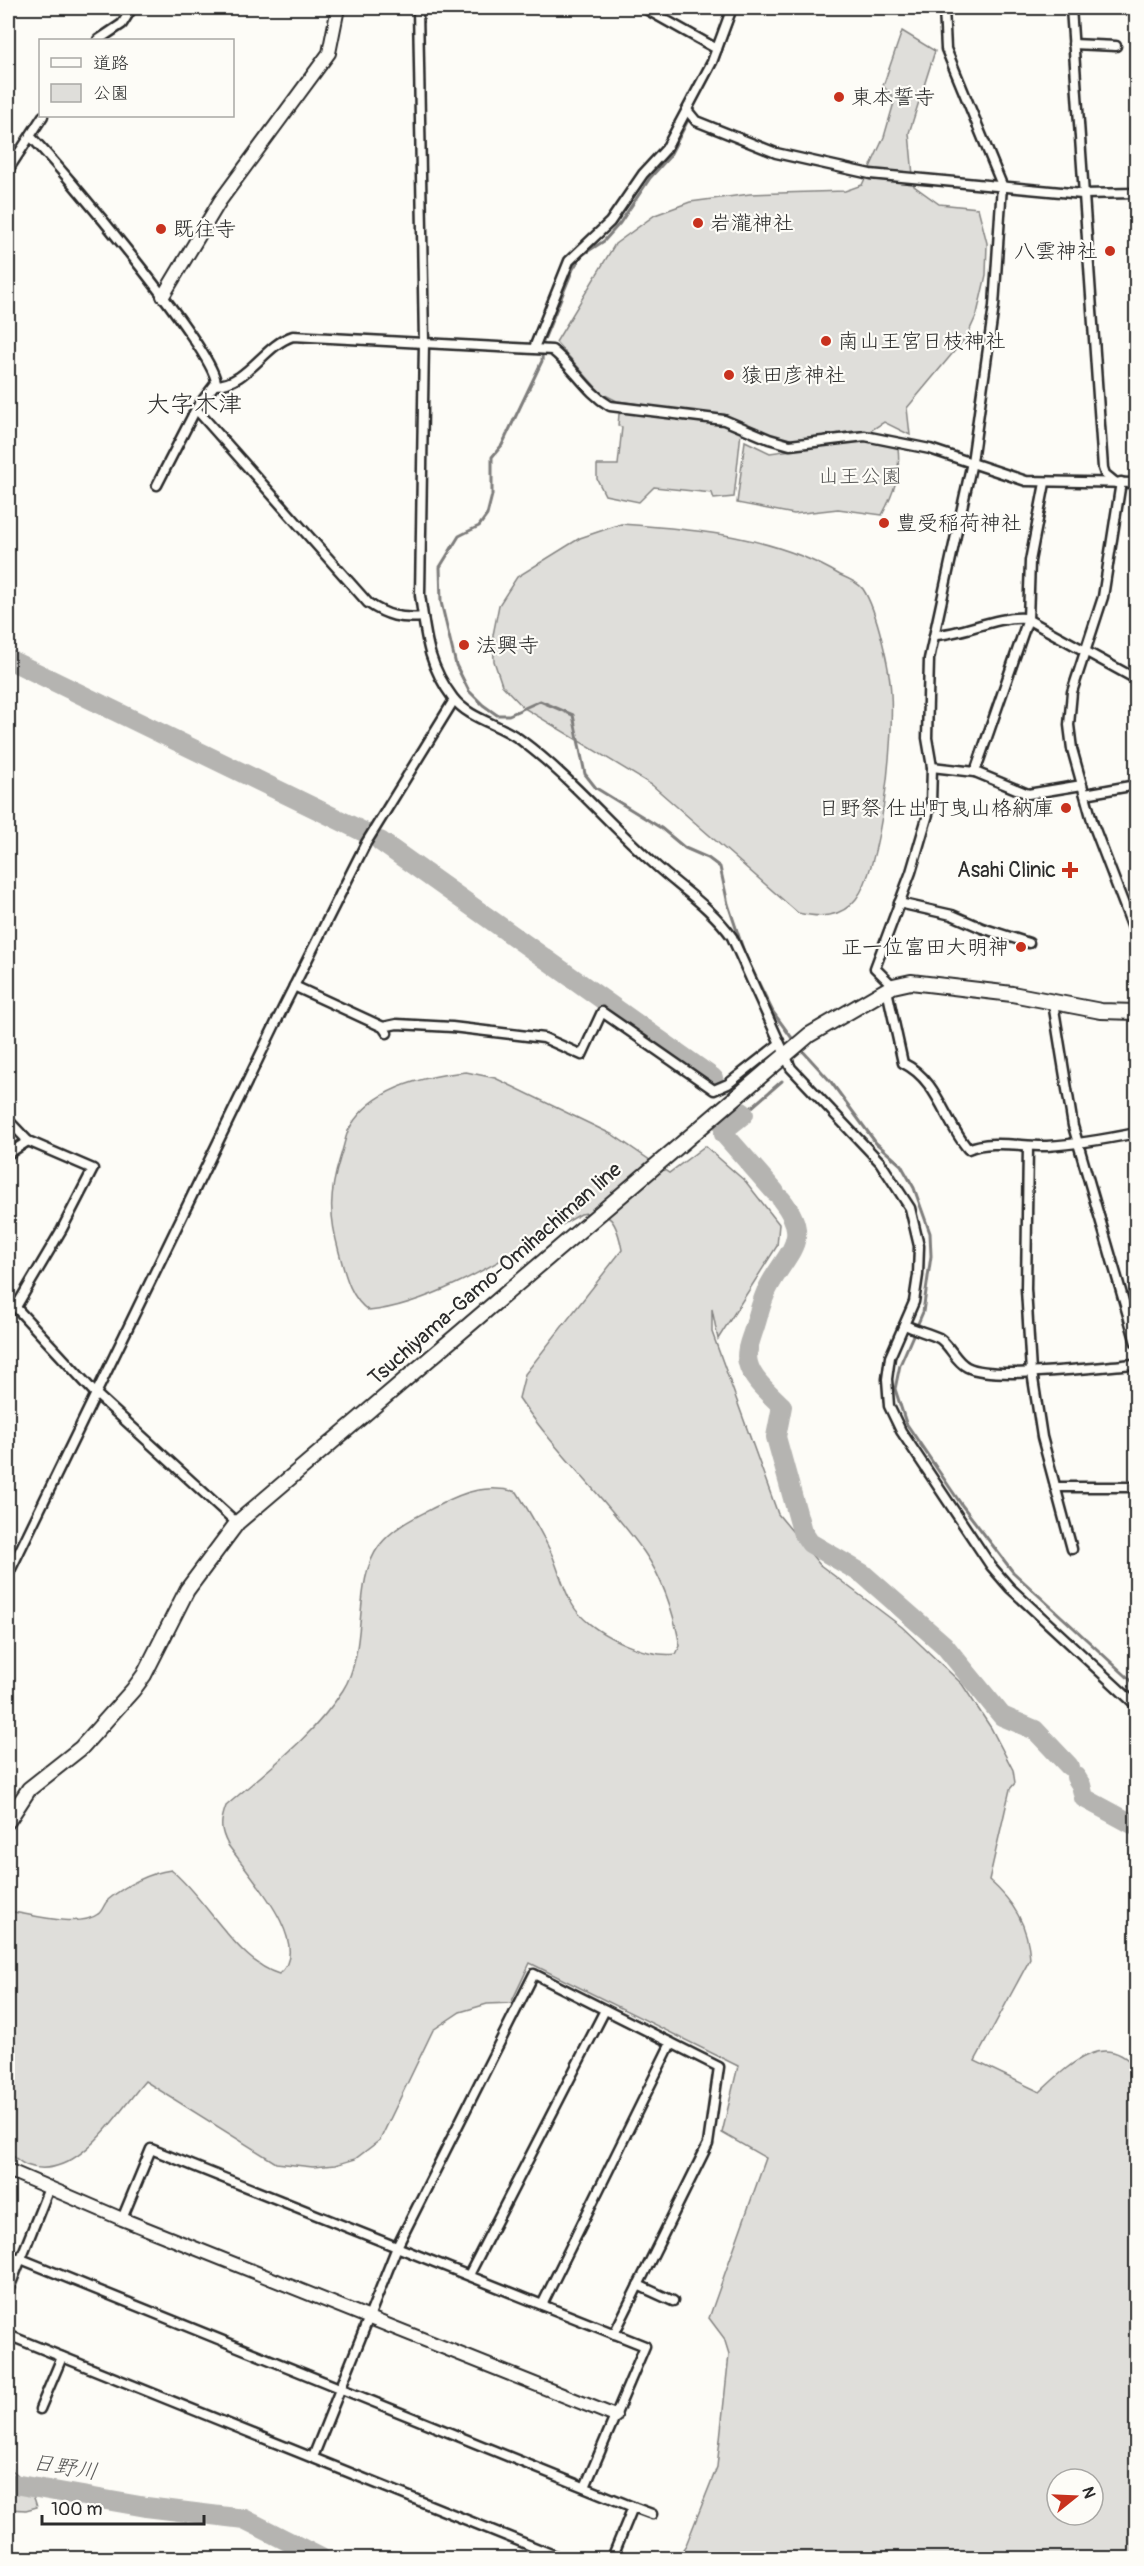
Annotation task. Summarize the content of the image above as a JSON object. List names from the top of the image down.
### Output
{
  "streets": {
    "main road": ["Tsuchiyama-Gamo-Omihachiman line"]
  },
  "districts": ["大字木津"],
  "water": ["日野川"],
  "parks": ["山王公園"],
  "places": {
    "other": [
      "東本誓寺",
      "岩瀧神社",
      "既往寺",
      "八雲神社",
      "南山王宮日枝神社",
      "猿田彦神社",
      "豊受稲荷神社",
      "法興寺",
      "日野祭 仕出町曳山格納庫",
      "正一位富田大明神"
    ],
    "health": ["Asahi Clinic"]
  },
  "legend": ["道路", "公園"],
  "scale_bar": "100 m",
  "north": "right"
}
